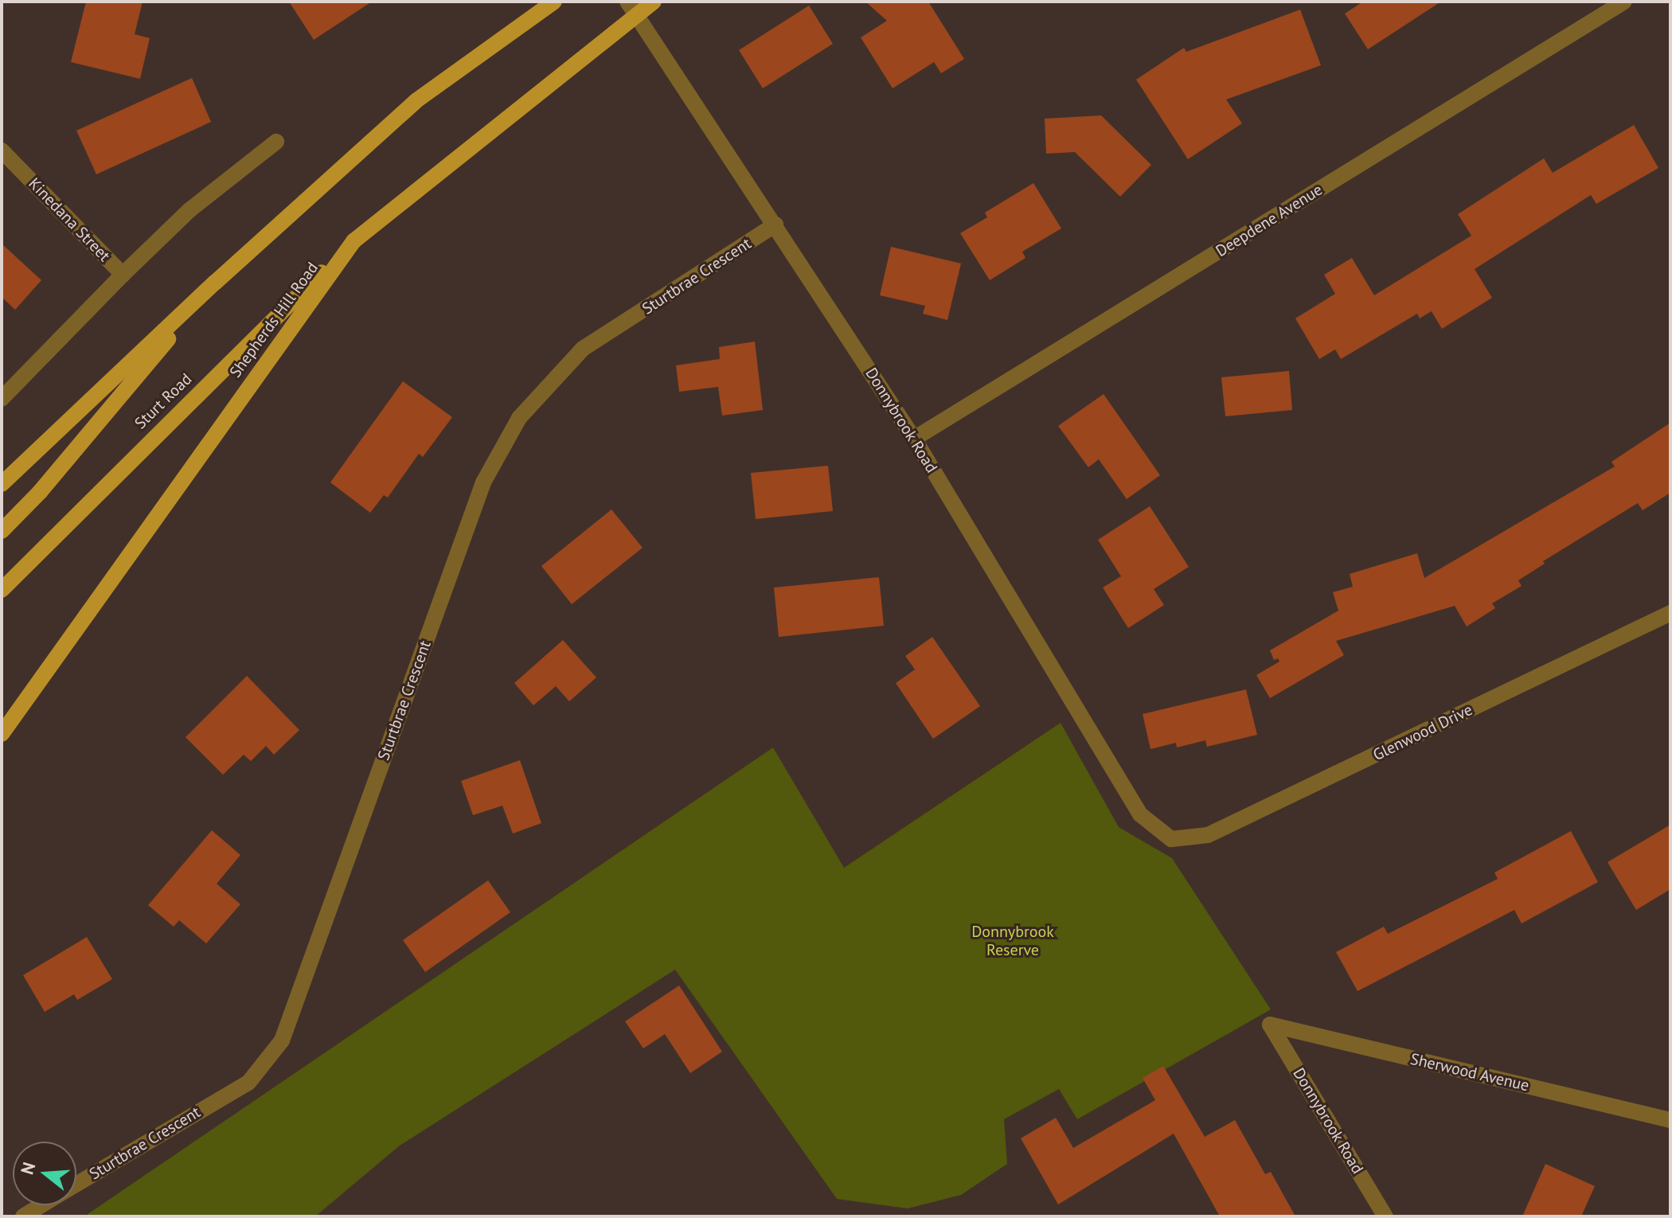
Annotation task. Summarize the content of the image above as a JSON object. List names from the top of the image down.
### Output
{
  "streets": {
    "main road": ["Shepherds Hill Road", "Sturt Road"],
    "street": [
      "Kinedana Street",
      "Deepdene Avenue",
      "Sturtbrae Crescent",
      "Donnybrook Road",
      "Glenwood Drive",
      "Sherwood Avenue"
    ]
  },
  "crossings": [
    ["Deepdene Avenue", "Donnybrook Road"],
    ["Sturtbrae Crescent", "Donnybrook Road"],
    ["Shepherds Hill Road", "Sturt Road"],
    ["Shepherds Hill Road", "Donnybrook Road"],
    ["Donnybrook Road", "Glenwood Drive"],
    ["Donnybrook Road", "Sherwood Avenue"]
  ],
  "parks": ["Donnybrook Reserve"],
  "north": "left"
}
